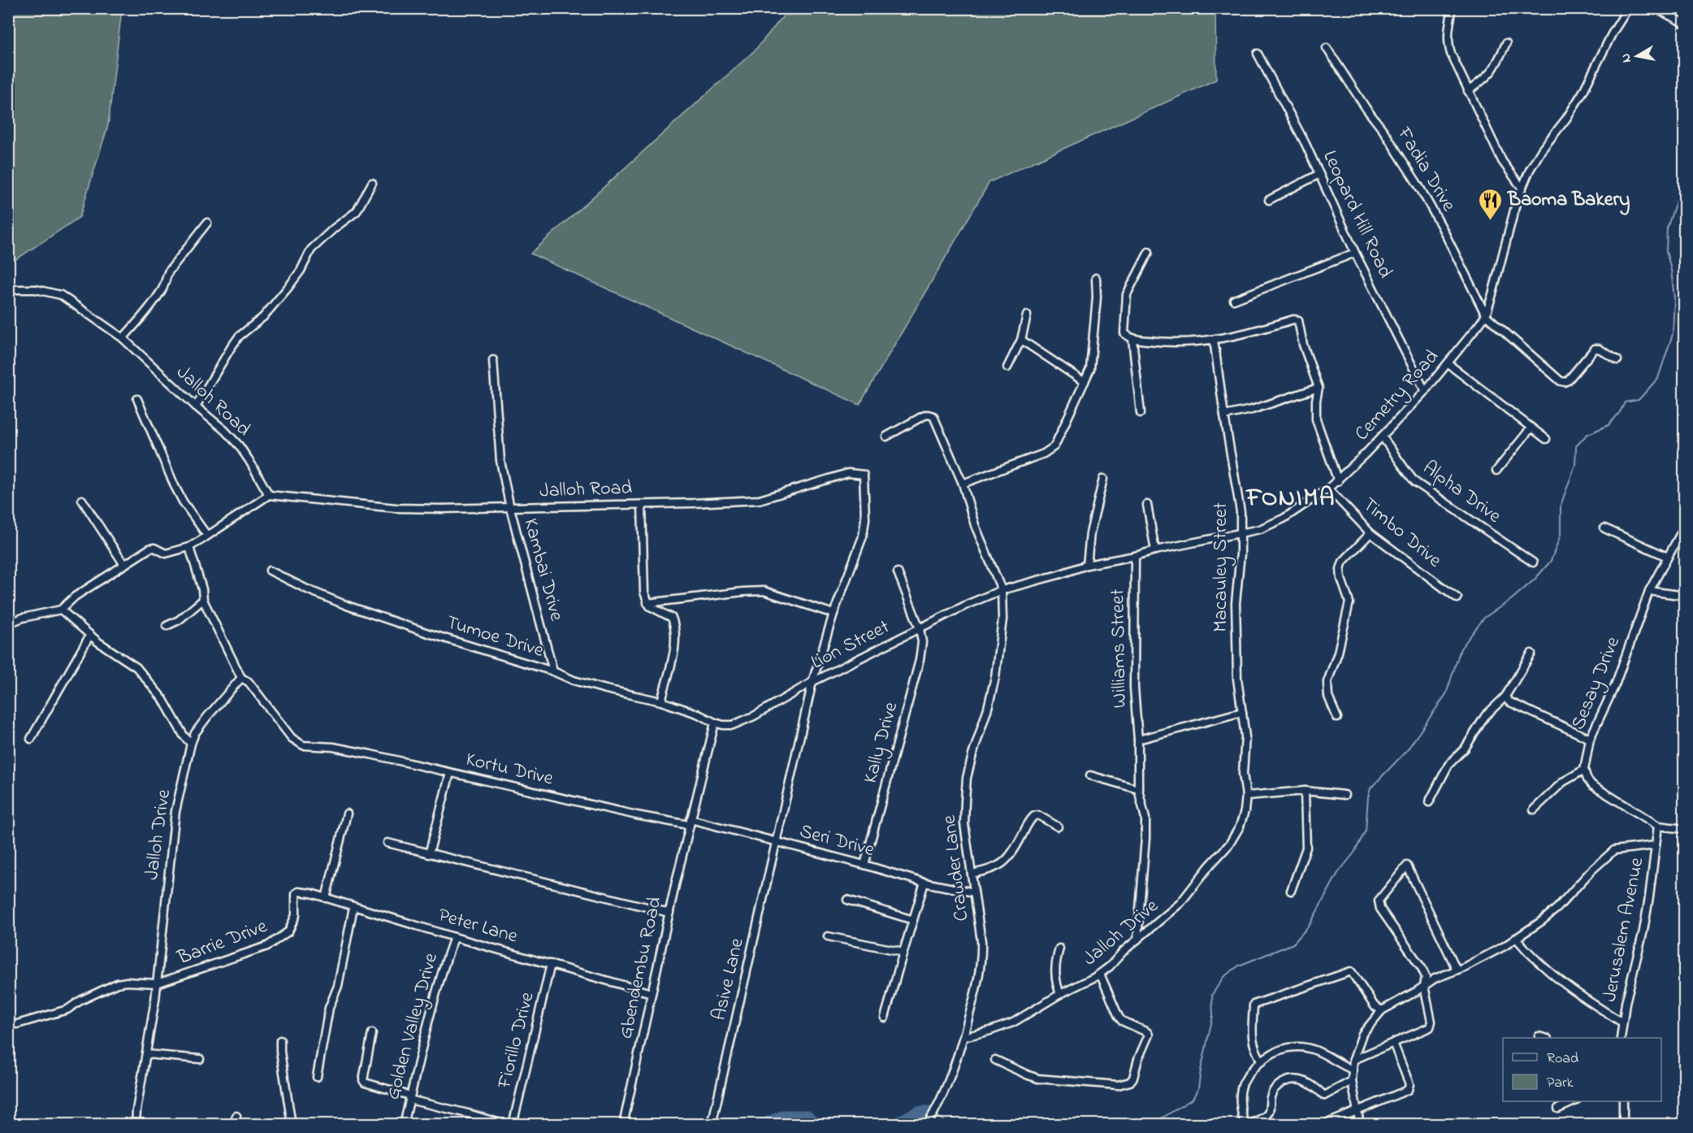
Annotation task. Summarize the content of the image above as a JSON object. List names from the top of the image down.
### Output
{
  "streets": {
    "street": [
      "Fadia Drive",
      "Leopard Hill Road",
      "Cemetry Road",
      "Jalloh Road",
      "Alpha Drive",
      "Timbo Drive",
      "Macauley Street",
      "Kambai Drive",
      "Tumoe Drive",
      "Lion Street",
      "Williams Street",
      "Sesay Drive",
      "Kally Drive",
      "Kortu Drive",
      "Jalloh Drive",
      "Seri Drive",
      "Crawder Lane",
      "Peter Lane",
      "Jerusalem Avenue",
      "Barrie Drive",
      "Gbendembu Road",
      "Asive Lane",
      "Golden Valley Drive",
      "Fiorillo Drive"
    ]
  },
  "crossings": [
    ["Fadia Drive", "Cemetry Road"],
    ["Leopard Hill Road", "Cemetry Road"],
    ["Cemetry Road", "Alpha Drive"],
    ["Cemetry Road", "Timbo Drive"],
    ["Cemetry Road", "Macauley Street"],
    ["Cemetry Road", "Lion Street"],
    ["Cemetry Road", "Williams Street"],
    ["Cemetry Road", "Crawder Lane"],
    ["Jalloh Road", "Kambai Drive"],
    ["Jalloh Road", "Lion Street"],
    ["Jalloh Road", "Seri Drive"],
    ["Jalloh Road", "Asive Lane"],
    ["Macauley Street", "Jalloh Drive"],
    ["Kambai Drive", "Tumoe Drive"],
    ["Tumoe Drive", "Lion Street"],
    ["Tumoe Drive", "Gbendembu Road"],
    ["Lion Street", "Kally Drive"],
    ["Lion Street", "Crawder Lane"],
    ["Lion Street", "Gbendembu Road"],
    ["Williams Street", "Jalloh Drive"],
    ["Kally Drive", "Seri Drive"],
    ["Kortu Drive", "Jalloh Drive"],
    ["Kortu Drive", "Seri Drive"],
    ["Kortu Drive", "Gbendembu Road"],
    ["Jalloh Drive", "Crawder Lane"],
    ["Jalloh Drive", "Barrie Drive"],
    ["Seri Drive", "Crawder Lane"],
    ["Seri Drive", "Gbendembu Road"],
    ["Seri Drive", "Asive Lane"],
    ["Peter Lane", "Barrie Drive"],
    ["Peter Lane", "Gbendembu Road"],
    ["Peter Lane", "Golden Valley Drive"],
    ["Peter Lane", "Fiorillo Drive"]
  ],
  "districts": ["FONIMA"],
  "places": {
    "restaurant": ["Baoma Bakery"]
  },
  "legend": ["Road", "Park"],
  "north": "left"
}
